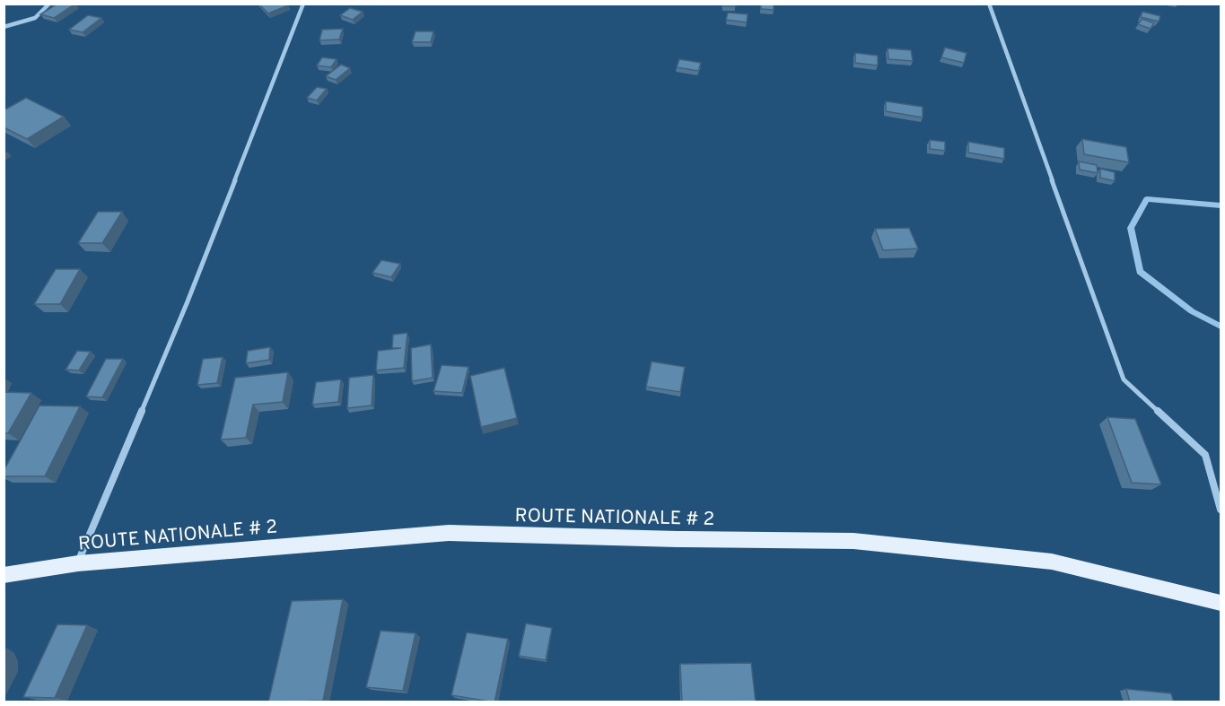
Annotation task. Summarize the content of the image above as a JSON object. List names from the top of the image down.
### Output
{
  "streets": {
    "main road": ["ROUTE NATIONALE # 2"]
  }
}
